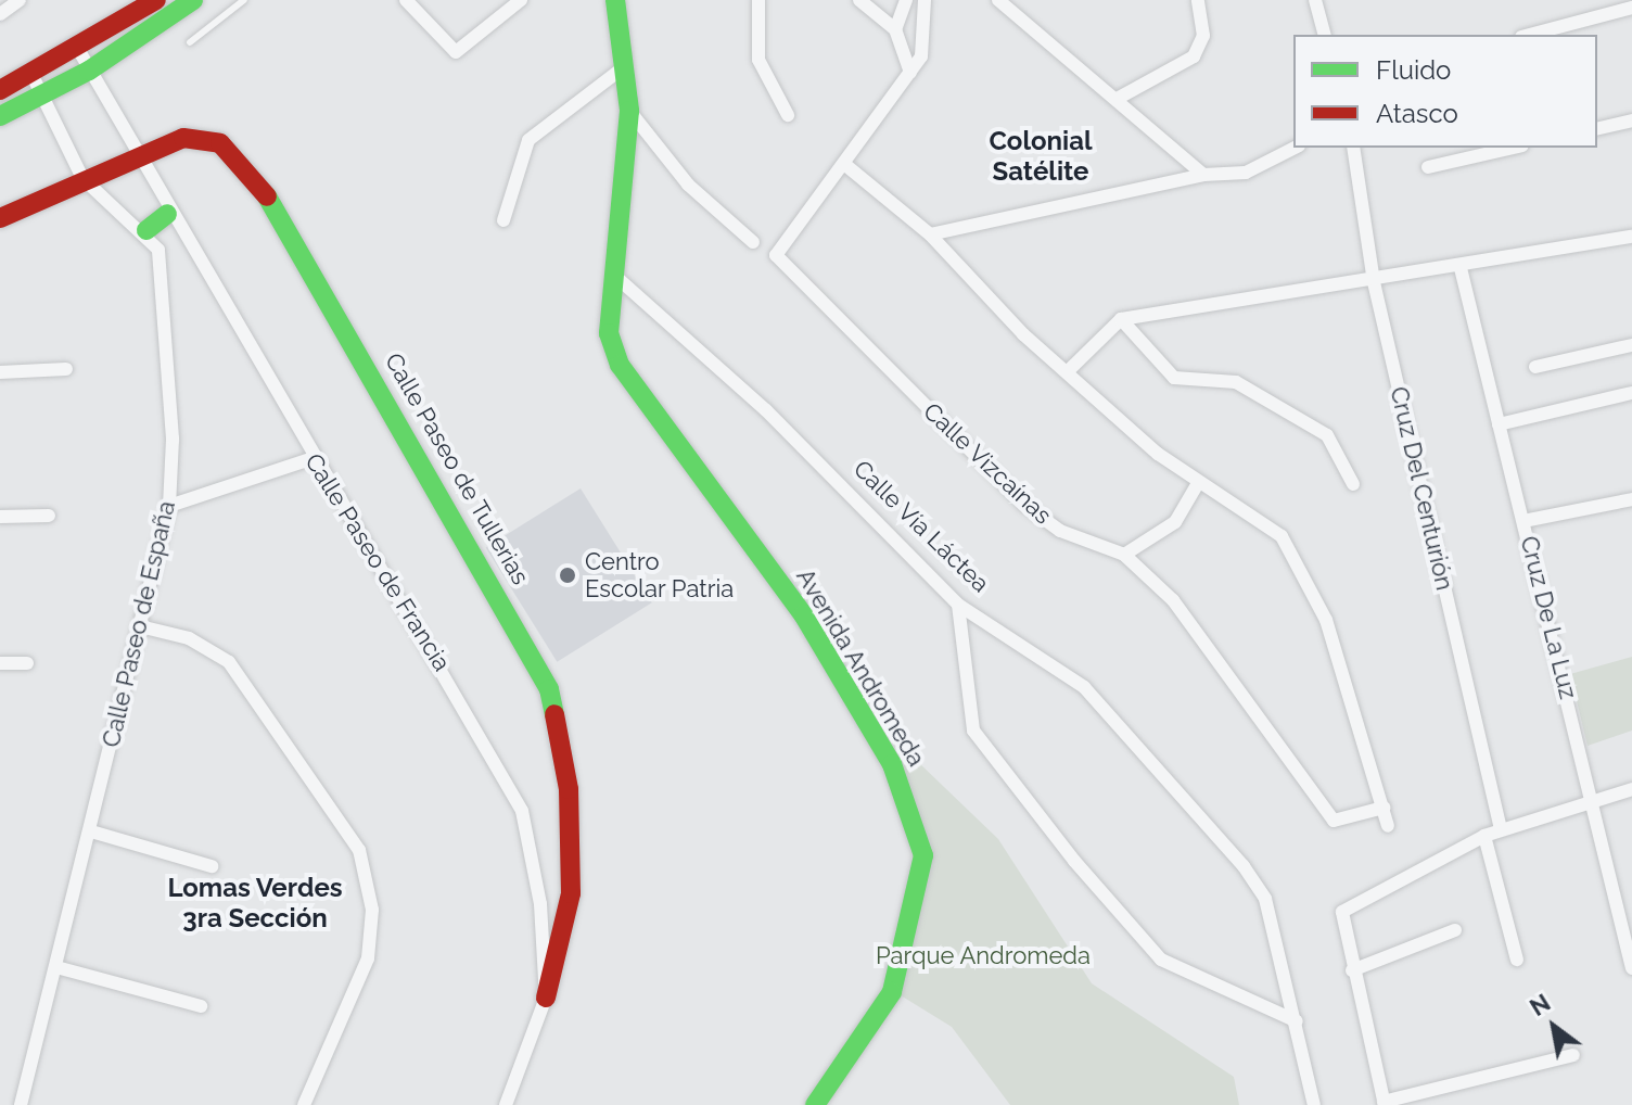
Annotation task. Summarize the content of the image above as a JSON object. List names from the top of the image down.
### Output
{
  "streets": {
    "street": [
      "Calle Vizcaínas",
      "Calle Paseo de Tullerias",
      "Cruz Del Centurión",
      "Calle Vía Láctea",
      "Calle Paseo de Francia",
      "Cruz De La Luz",
      "Calle Paseo de España",
      "Avenida Andromeda"
    ]
  },
  "crossings": [
    ["Calle Paseo de Tullerias", "Calle Paseo de Francia"],
    ["Calle Paseo de Tullerias", "Calle Paseo de España"],
    ["Calle Vía Láctea", "Avenida Andromeda"]
  ],
  "districts": ["Colonial Satélite", "Lomas Verdes 3ra Sección"],
  "parks": ["Parque Andromeda"],
  "places": ["Centro Escolar Patria"],
  "legend": ["Fluido", "Atasco"],
  "north": "top left"
}
